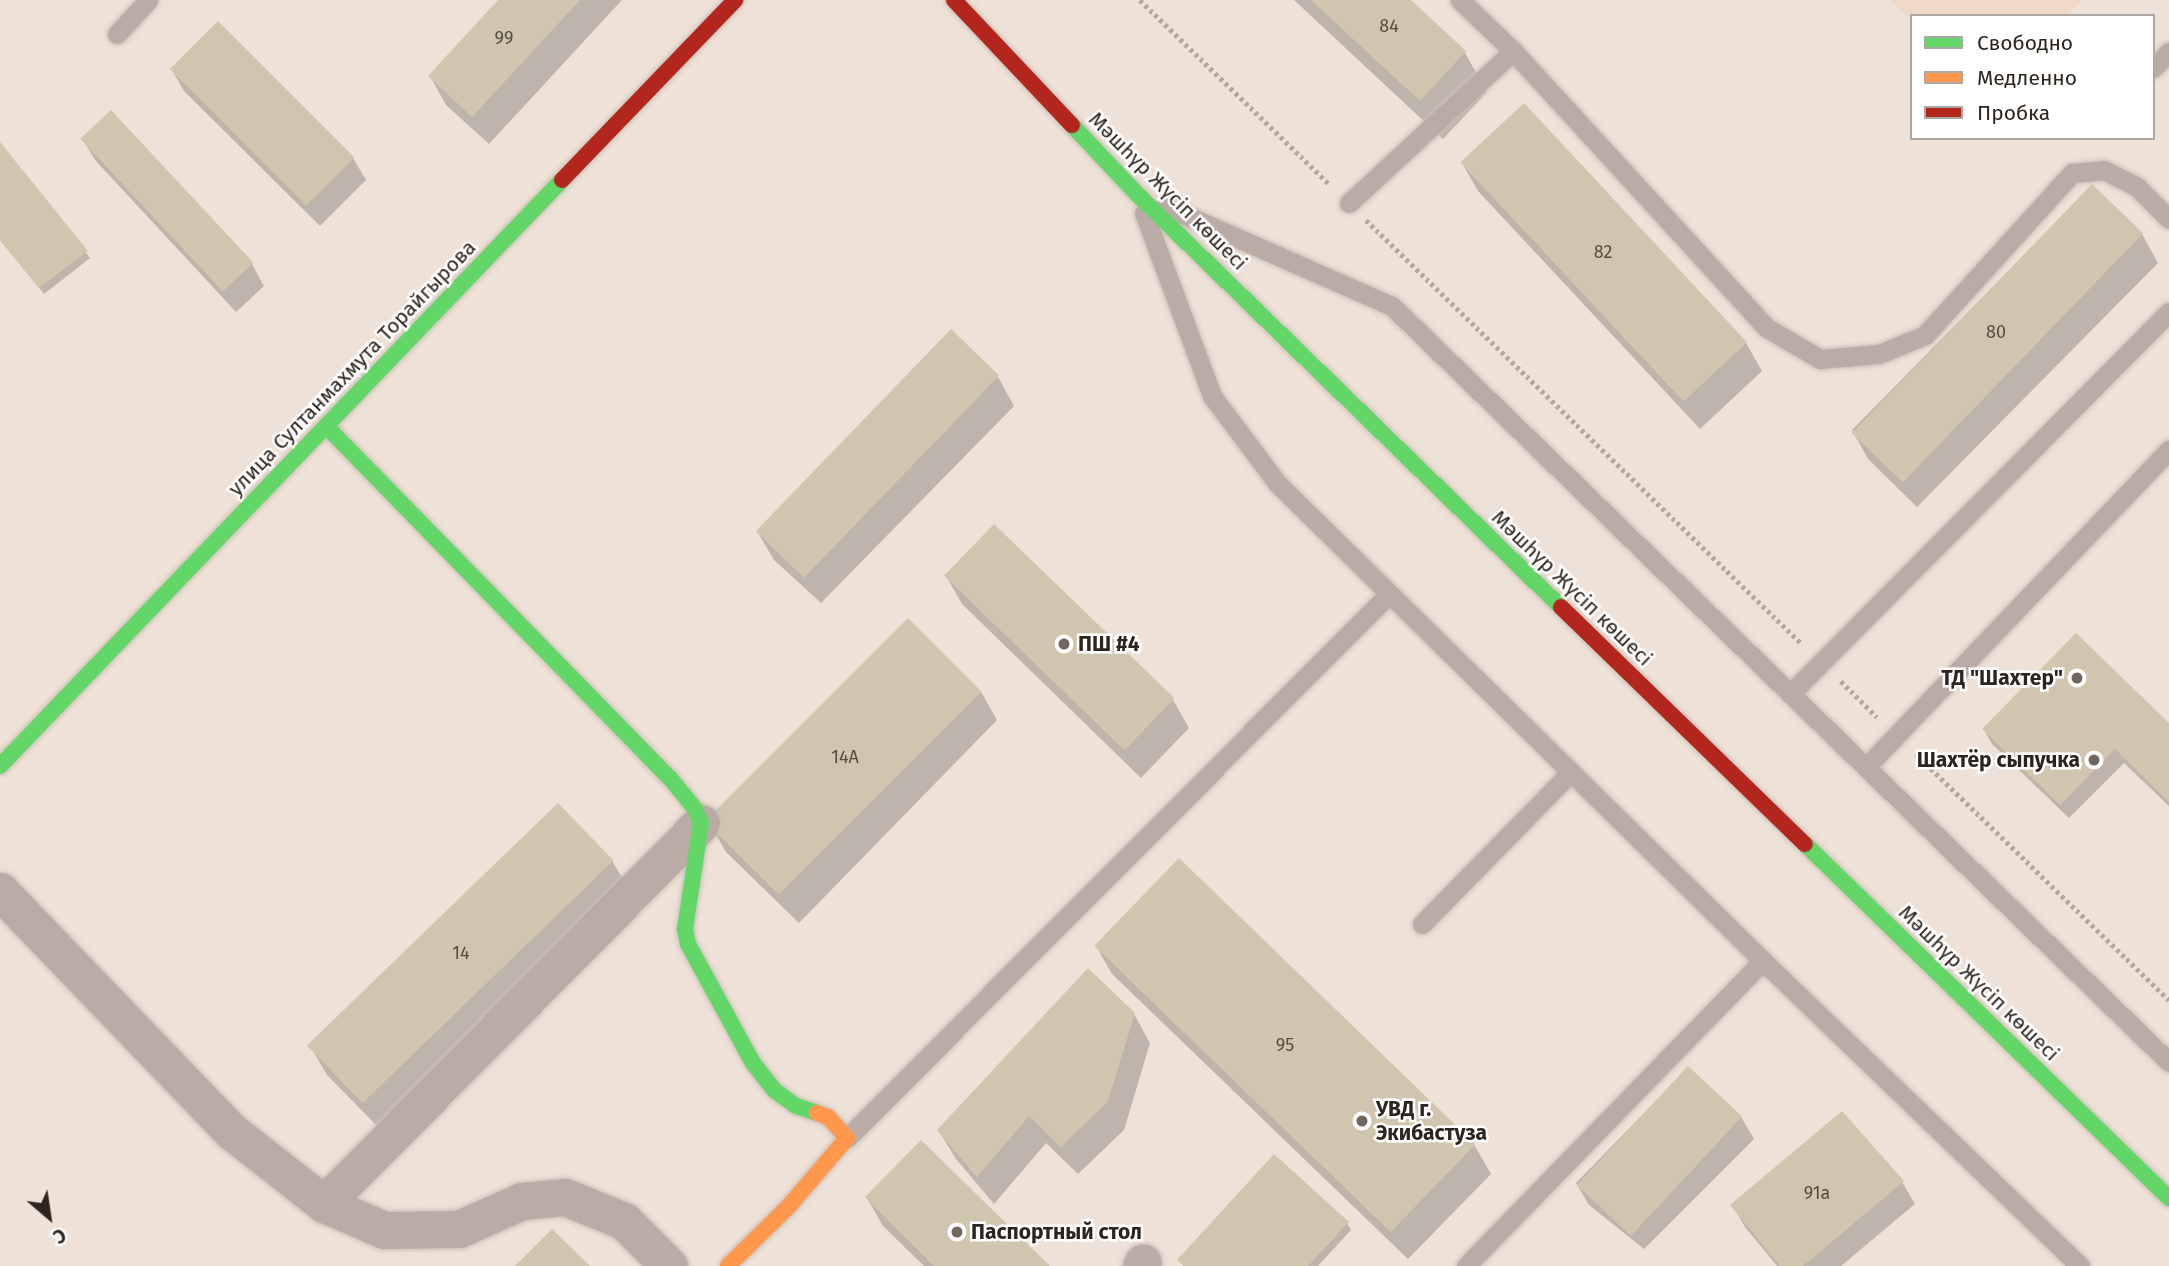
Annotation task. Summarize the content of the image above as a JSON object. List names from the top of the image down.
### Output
{
  "streets": {
    "street": ["Мәшһүр Жүсіп көшесі", "улица Султанмахмута Торайгырова"]
  },
  "places": [
    "ПШ #4",
    "ТД \"Шахтер\"",
    "Шахтёр сыпучка",
    "УВД г. Экибастуза",
    "Паспортный стол"
  ],
  "house_numbers": [
    "84",
    "99",
    "82",
    "80",
    "14А",
    "14",
    "95",
    "91а"
  ],
  "legend": ["Свободно", "Медленно", "Пробка"],
  "north": "bottom right"
}
